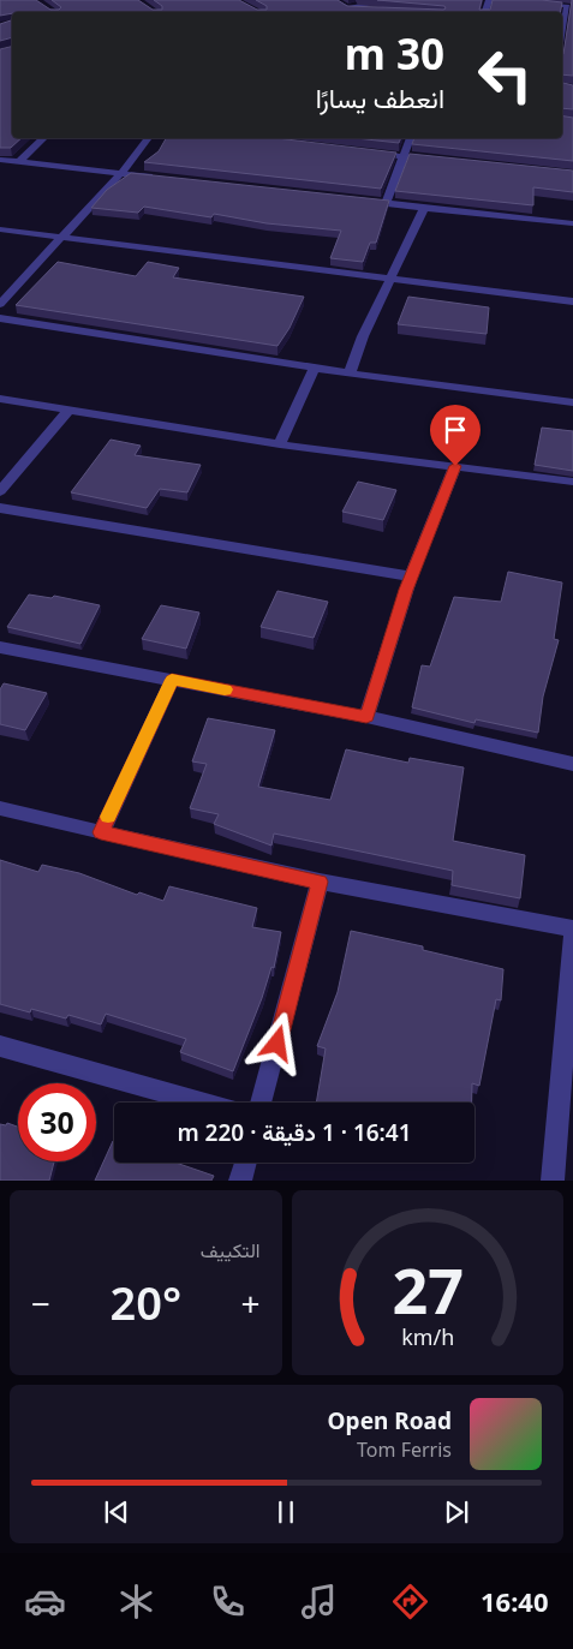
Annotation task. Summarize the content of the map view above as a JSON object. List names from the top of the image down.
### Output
{
  "page": {
    "turn": ["30 m", "انعطف يسارًا"],
    "limit": "30",
    "trip": "16:41 · 1 دقيقة · 220 m",
    "tile": "التكييف",
    "heat": ["−", "20°", "+"],
    "song": ["Open Road", "Tom Ferris"],
    "tabs": "16:40",
    "gauge": ["27", "km/h"]
  }
}
